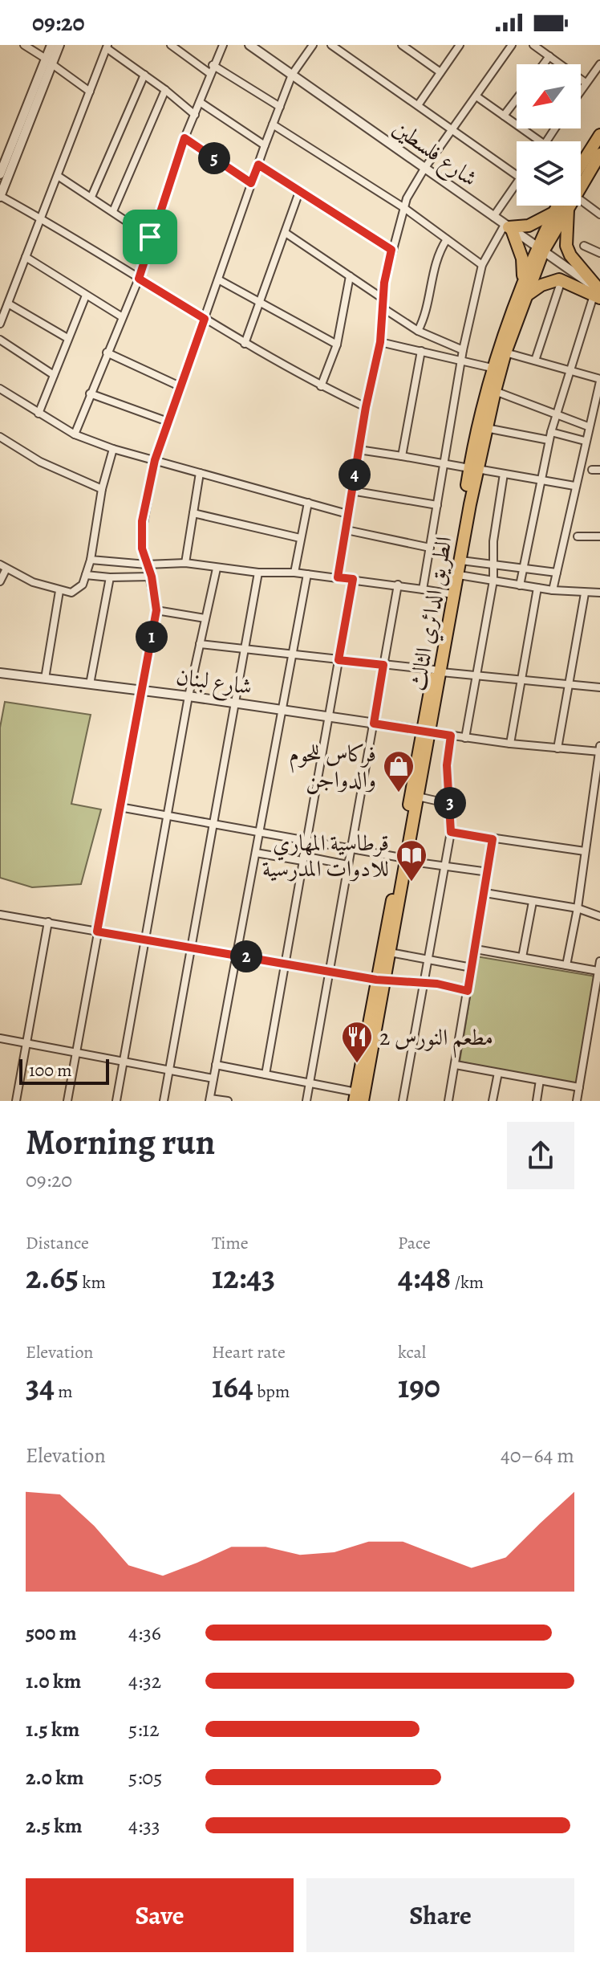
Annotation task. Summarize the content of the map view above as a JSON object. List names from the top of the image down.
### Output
{
  "streets": {
    "highway": ["الطريق الدائري الثالث"],
    "street": ["شارع فلسطين", "شارع لبنان"]
  },
  "crossings": [
    ["شارع فلسطين", "الطريق الدائري الثالث"],
    ["الطريق الدائري الثالث", "شارع لبنان"]
  ],
  "places": {
    "shop": ["فركاس للحوم والدواجن"],
    "library": ["قرطاسية المهاري للادوات المدرسية"],
    "restaurant": ["مطعم النورس 2"]
  },
  "scale_bar": "100 m",
  "north": "bottom left",
  "page": {
    "status": "09:20",
    "pins": [
      "5",
      "4",
      "1",
      "3",
      "2"
    ],
    "scale": "100 m",
    "heading": ["Morning run", "09:20"],
    "stats": [
      ["Distance", "2.65 km"],
      ["Time", "12:43"],
      ["Pace", "4:48 /km"],
      ["Elevation", "34 m"],
      ["Heart rate", "164 bpm"],
      ["kcal", "190"]
    ],
    "chart": ["Elevation", "40–64 m"],
    "list": [
      {
        "name": "500 m",
        "note": "4:36"
      },
      {
        "name": "1.0 km",
        "note": "4:32"
      },
      {
        "name": "1.5 km",
        "note": "5:12"
      },
      {
        "name": "2.0 km",
        "note": "5:05"
      },
      {
        "name": "2.5 km",
        "note": "4:33"
      }
    ],
    "buttons": ["Save", "Share"]
  }
}
